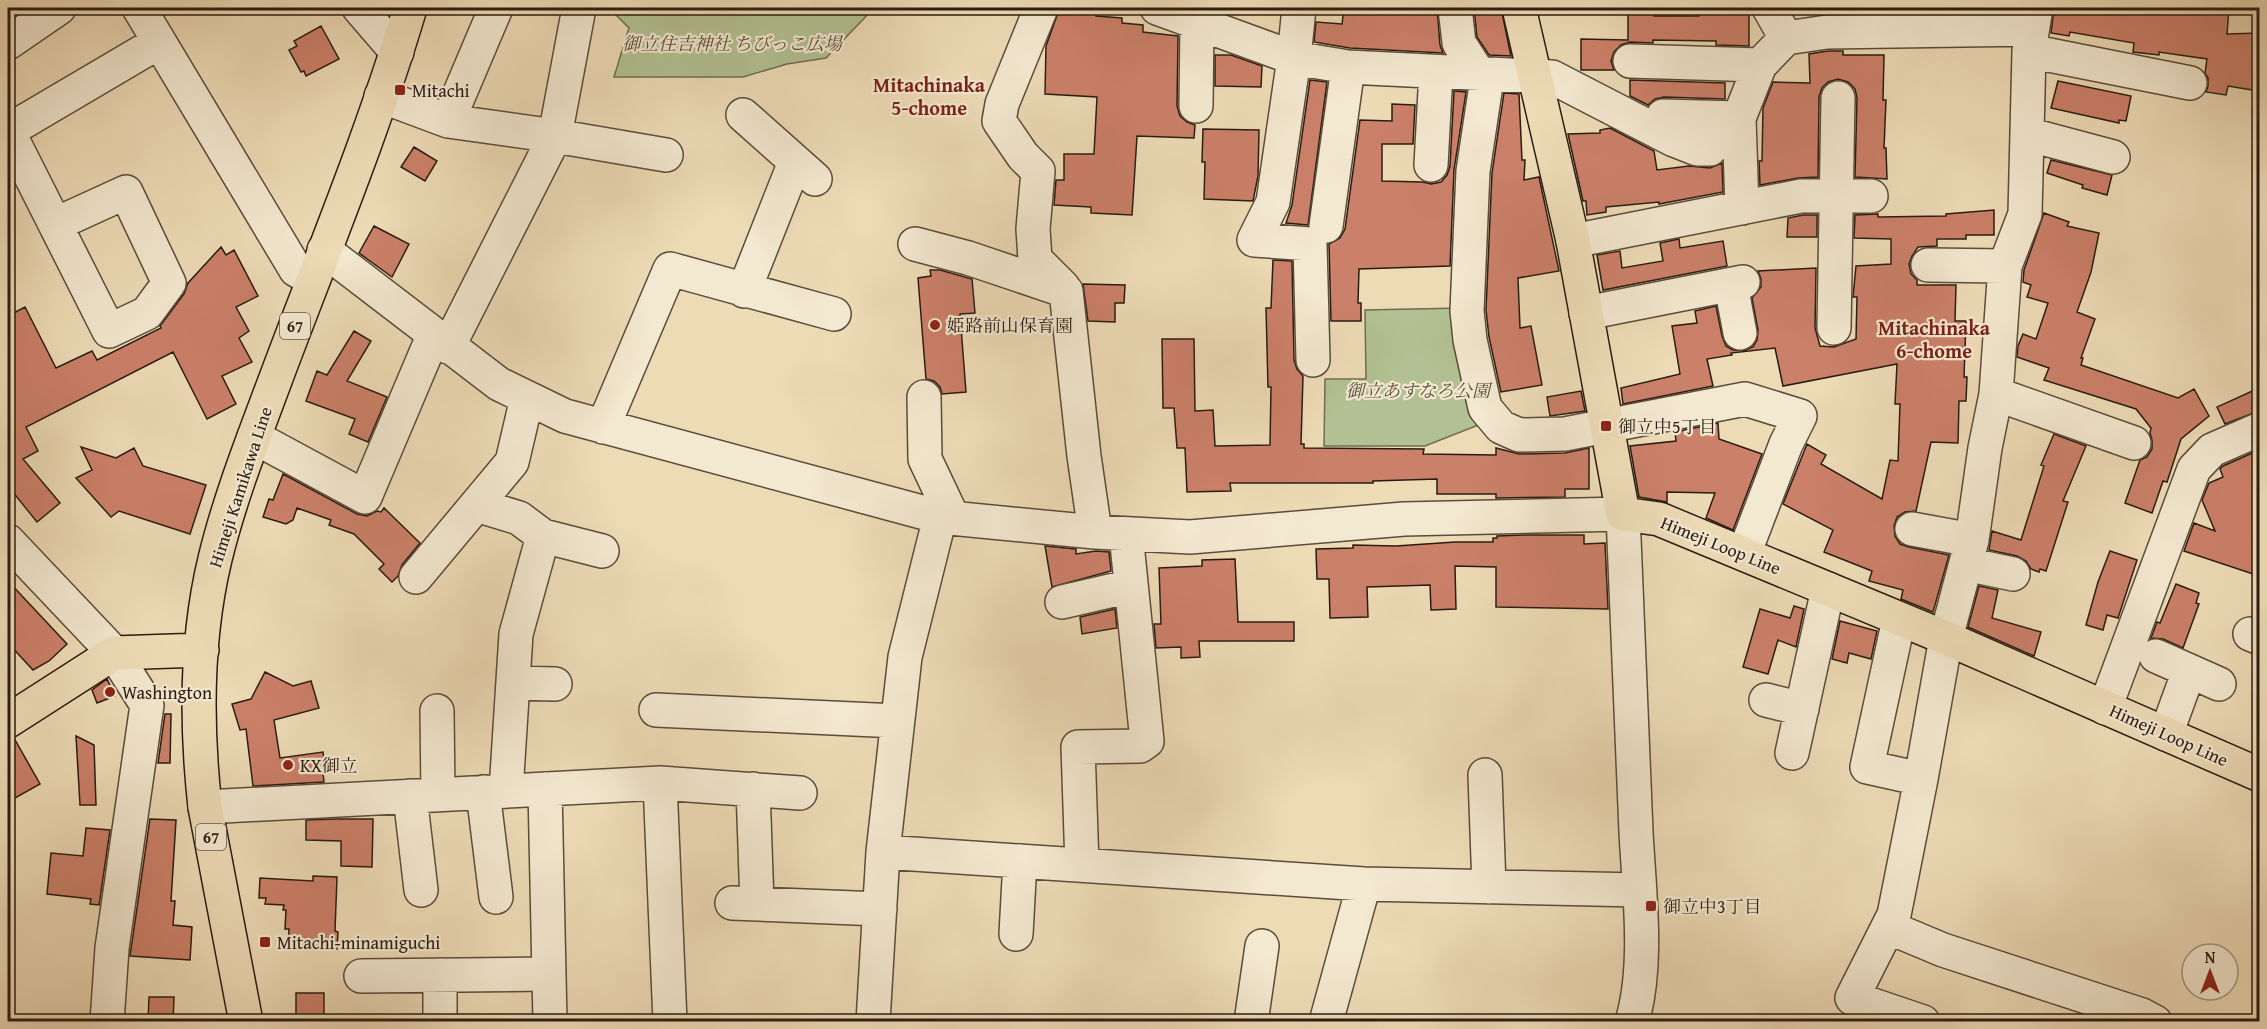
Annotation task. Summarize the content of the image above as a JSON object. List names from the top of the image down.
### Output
{
  "streets": {
    "main road": ["67", "Himeji Kamikawa Line", "Himeji Loop Line"]
  },
  "districts": ["Mitachinaka 5-chome", "Mitachinaka 6-chome"],
  "parks": ["御立住吉神社 ちびっこ広場", "御立あすなろ公園"],
  "places": {
    "transit": [
      "Mitachi",
      "御立中5丁目",
      "御立中3丁目",
      "Mitachi-minamiguchi"
    ],
    "other": ["姫路前山保育園", "Washington", "KX御立"]
  },
  "north": "top"
}
